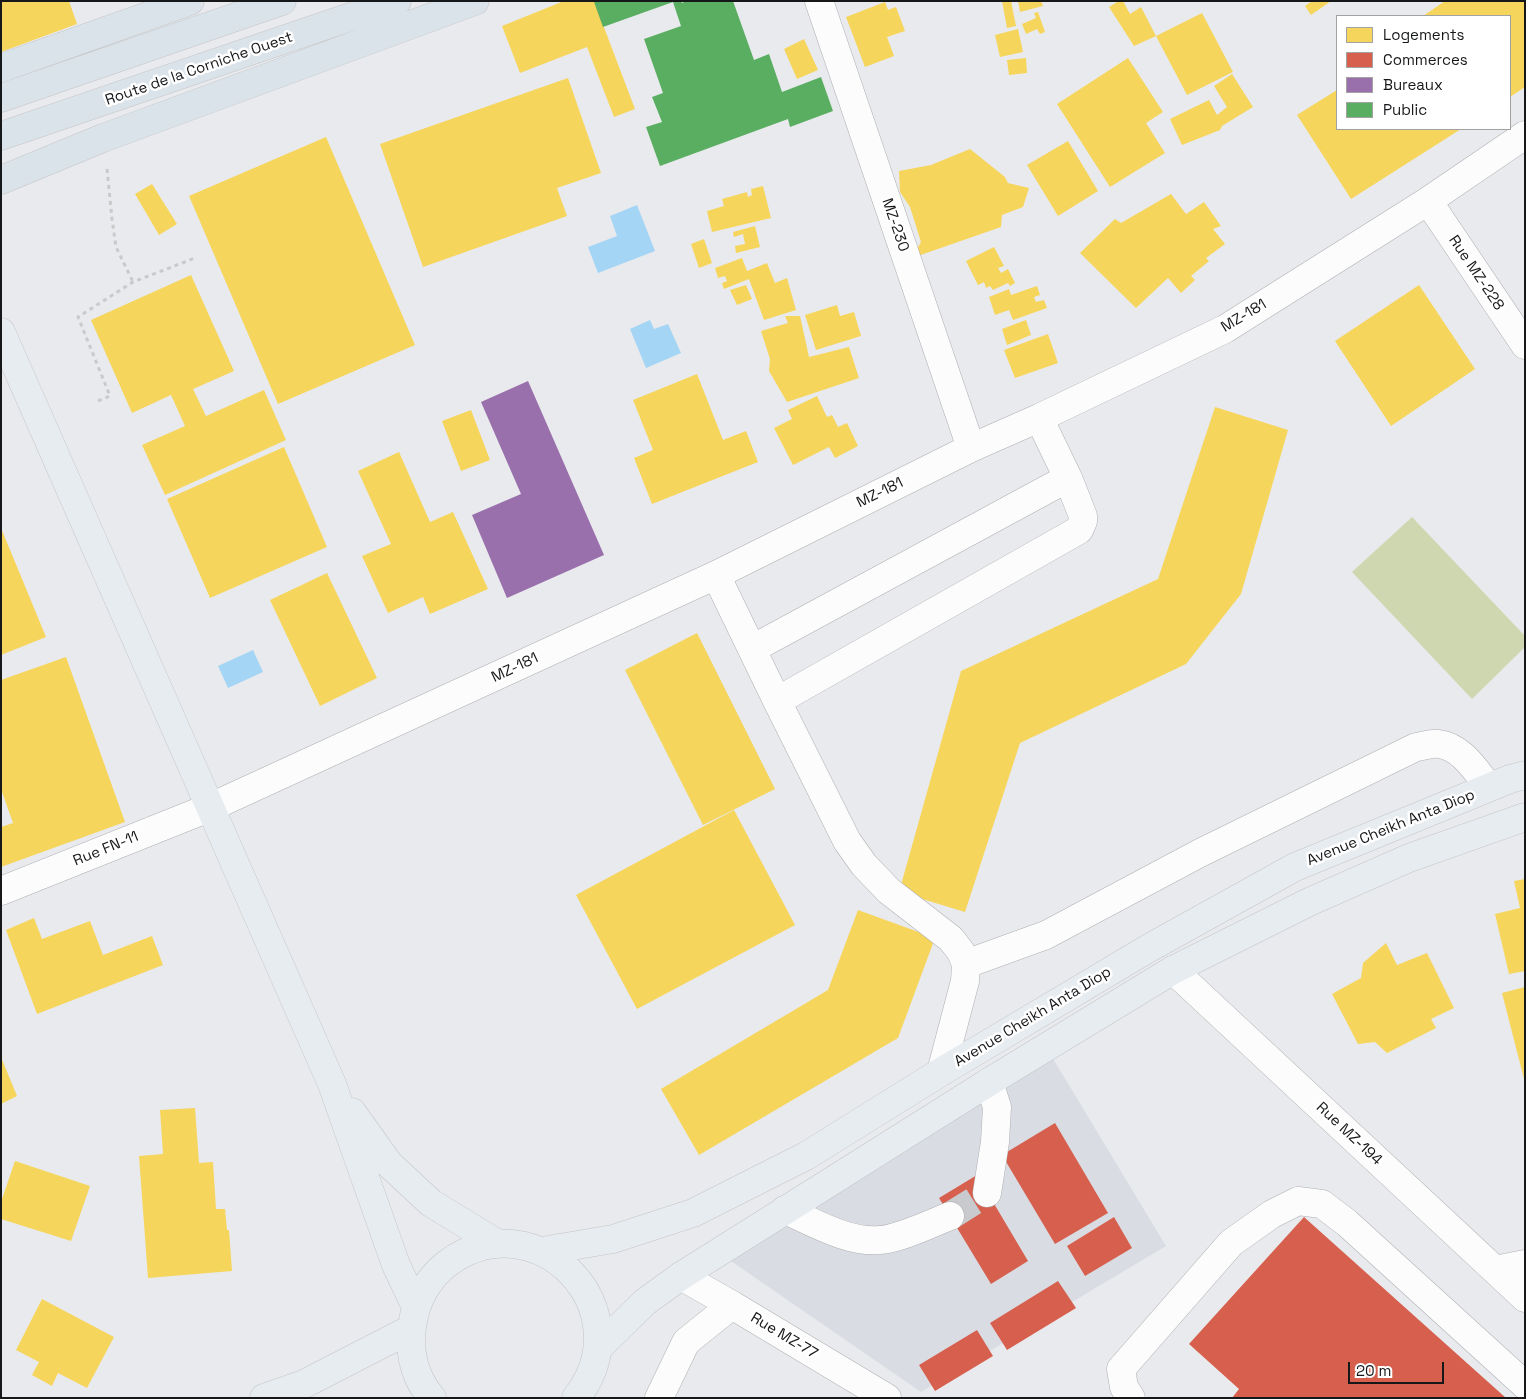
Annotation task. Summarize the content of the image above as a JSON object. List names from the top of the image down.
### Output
{
  "streets": {
    "highway": ["Route de la Corniche Ouest"],
    "main road": ["Avenue Cheikh Anta Diop"],
    "street": [
      "MZ-230",
      "Rue MZ-228",
      "MZ-181",
      "Rue FN-11",
      "Rue MZ-194",
      "Rue MZ-77"
    ]
  },
  "crossings": [
    ["MZ-230", "MZ-181"],
    ["Rue MZ-228", "MZ-181"],
    ["MZ-181", "Rue FN-11"]
  ],
  "legend": [
    "Logements",
    "Commerces",
    "Bureaux",
    "Public"
  ],
  "scale_bar": "20 m"
}
